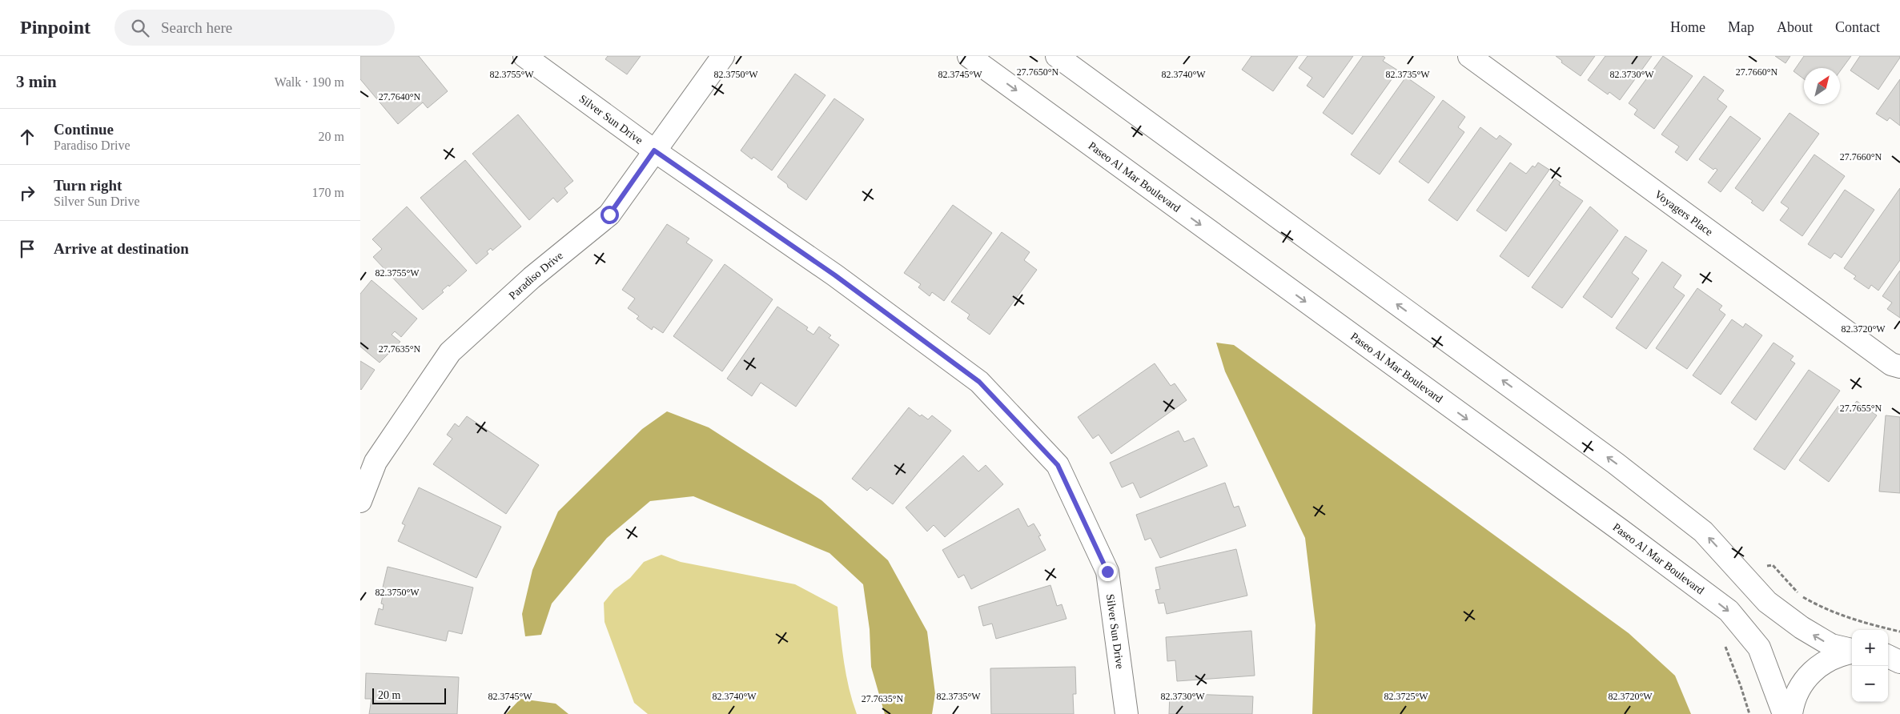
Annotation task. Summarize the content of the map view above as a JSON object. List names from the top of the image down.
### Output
{
  "streets": {
    "main road": [
      "Silver Sun Drive",
      "Paseo Al Mar Boulevard",
      "Voyagers Place",
      "Paradiso Drive"
    ]
  },
  "crossings": [
    ["Silver Sun Drive", "Paradiso Drive"]
  ],
  "scale_bar": "20 m",
  "north": "top right",
  "page": {
    "header": "Pinpoint",
    "search": "Search here",
    "nav": [
      "Home",
      "Map",
      "About",
      "Contact"
    ],
    "heading": ["3 min", "Walk · 190 m"],
    "list": [
      ["Continue", "Paradiso Drive", "20 m"],
      ["Turn right", "Silver Sun Drive", "170 m"],
      "Arrive at destination"
    ],
    "map_buttons": ["+", "−"],
    "scale": "20 m"
  },
  "coordinates": [
    "27.7650°N",
    "27.7660°N",
    "82.3755°W",
    "82.3750°W",
    "82.3745°W",
    "82.3740°W",
    "82.3735°W",
    "82.3730°W",
    "27.7640°N",
    "82.3720°W",
    "27.7635°N",
    "27.7655°N",
    "82.3725°W"
  ]
}
